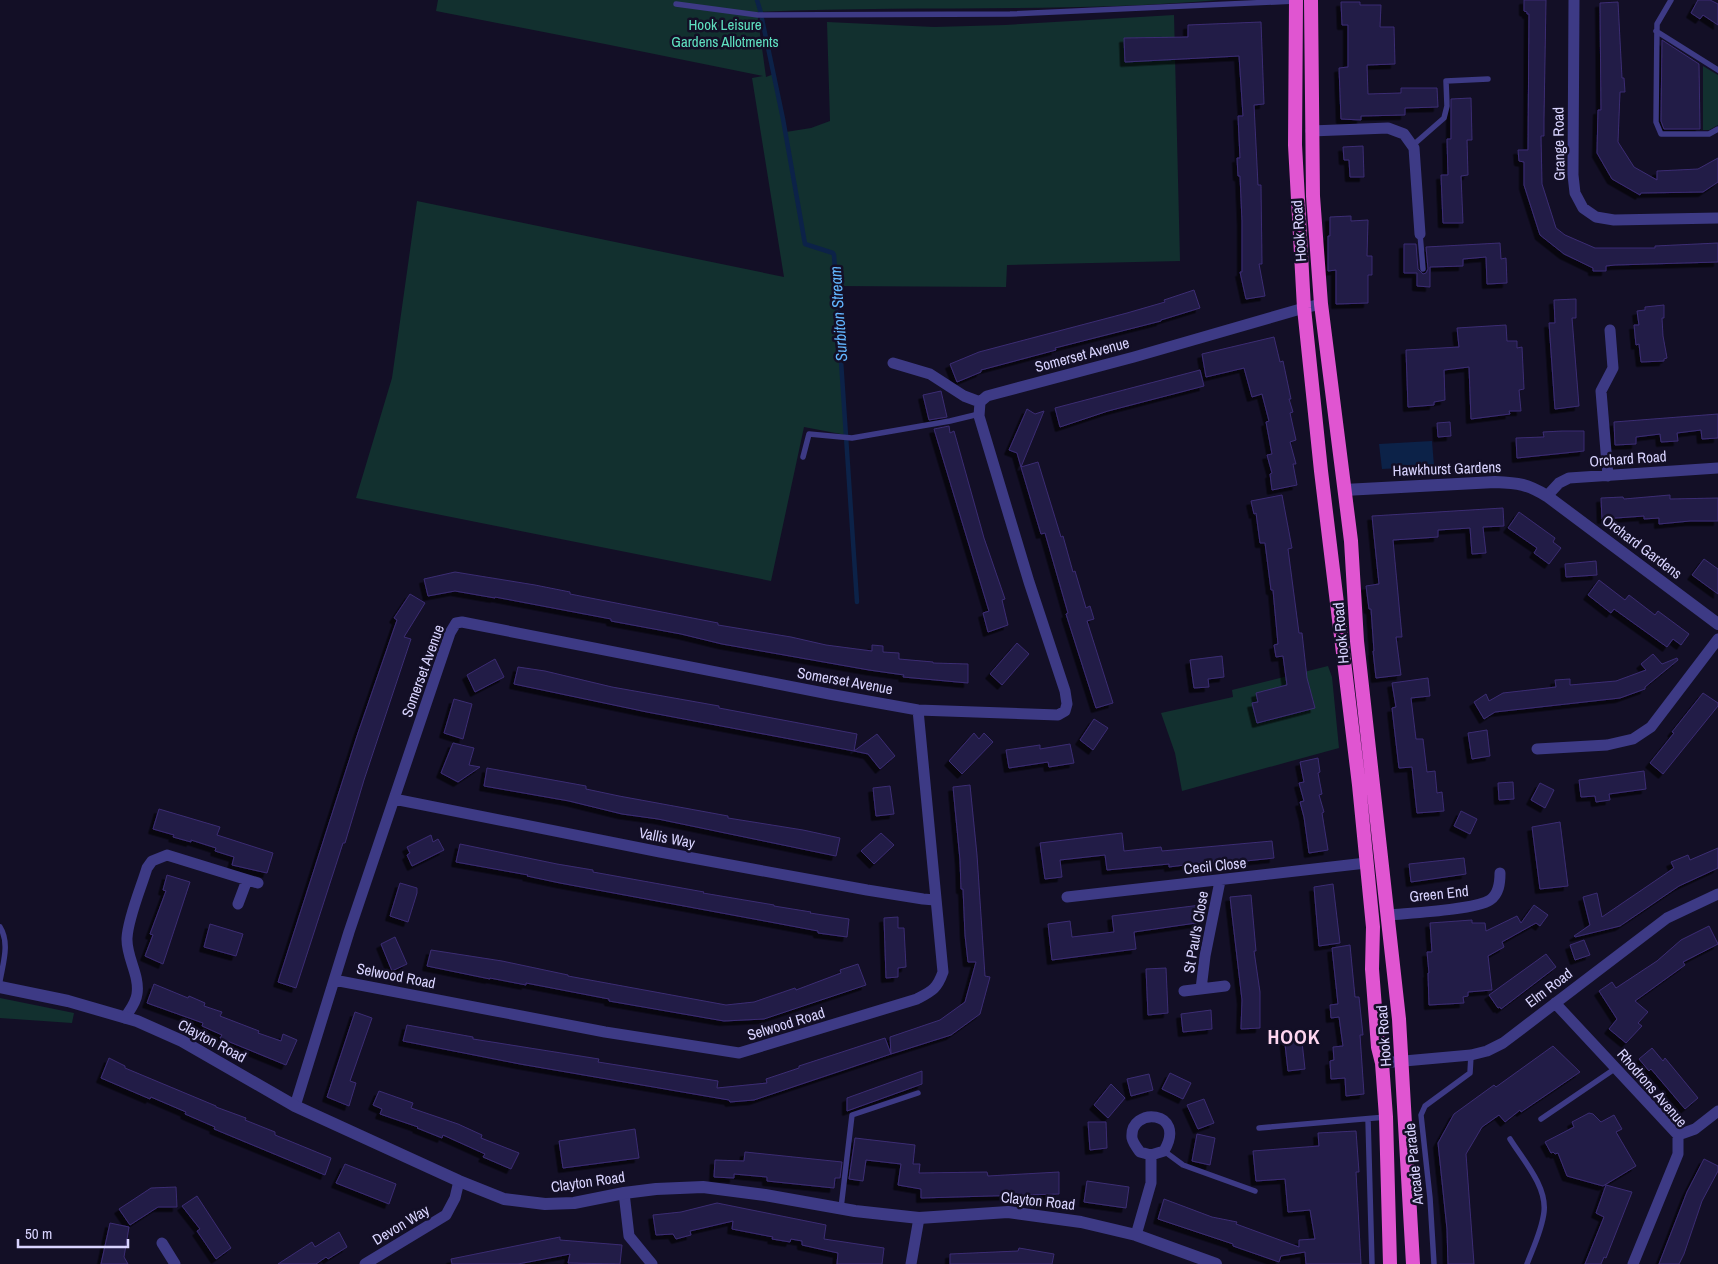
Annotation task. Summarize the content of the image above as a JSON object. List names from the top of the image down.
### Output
{
  "streets": {
    "highway": ["Hook Road"],
    "street": [
      "Grange Road",
      "Somerset Avenue",
      "Orchard Road",
      "Hawkhurst Gardens",
      "Orchard Gardens",
      "Vallis Way",
      "Cecil Close",
      "Green End",
      "St Paul's Close",
      "Selwood Road",
      "Elm Road",
      "Clayton Road",
      "Rhodrons Avenue",
      "Devon Way"
    ],
    "lane": ["Arcade Parade"]
  },
  "crossings": [
    ["Hook Road", "Somerset Avenue"],
    ["Hook Road", "Hawkhurst Gardens"],
    ["Hook Road", "Cecil Close"],
    ["Hook Road", "Green End"],
    ["Hook Road", "Elm Road"],
    ["Somerset Avenue", "Vallis Way"],
    ["Somerset Avenue", "Selwood Road"],
    ["Somerset Avenue", "Clayton Road"],
    ["Orchard Road", "Hawkhurst Gardens"],
    ["Orchard Road", "Orchard Gardens"],
    ["Hawkhurst Gardens", "Orchard Gardens"],
    ["Vallis Way", "Selwood Road"],
    ["Cecil Close", "St Paul's Close"],
    ["Elm Road", "Rhodrons Avenue"],
    ["Elm Road", "Arcade Parade"],
    ["Clayton Road", "Devon Way"]
  ],
  "districts": ["HOOK"],
  "water": ["Surbiton Stream"],
  "parks": ["Hook Leisure Gardens Allotments"],
  "scale_bar": "50 m"
}
